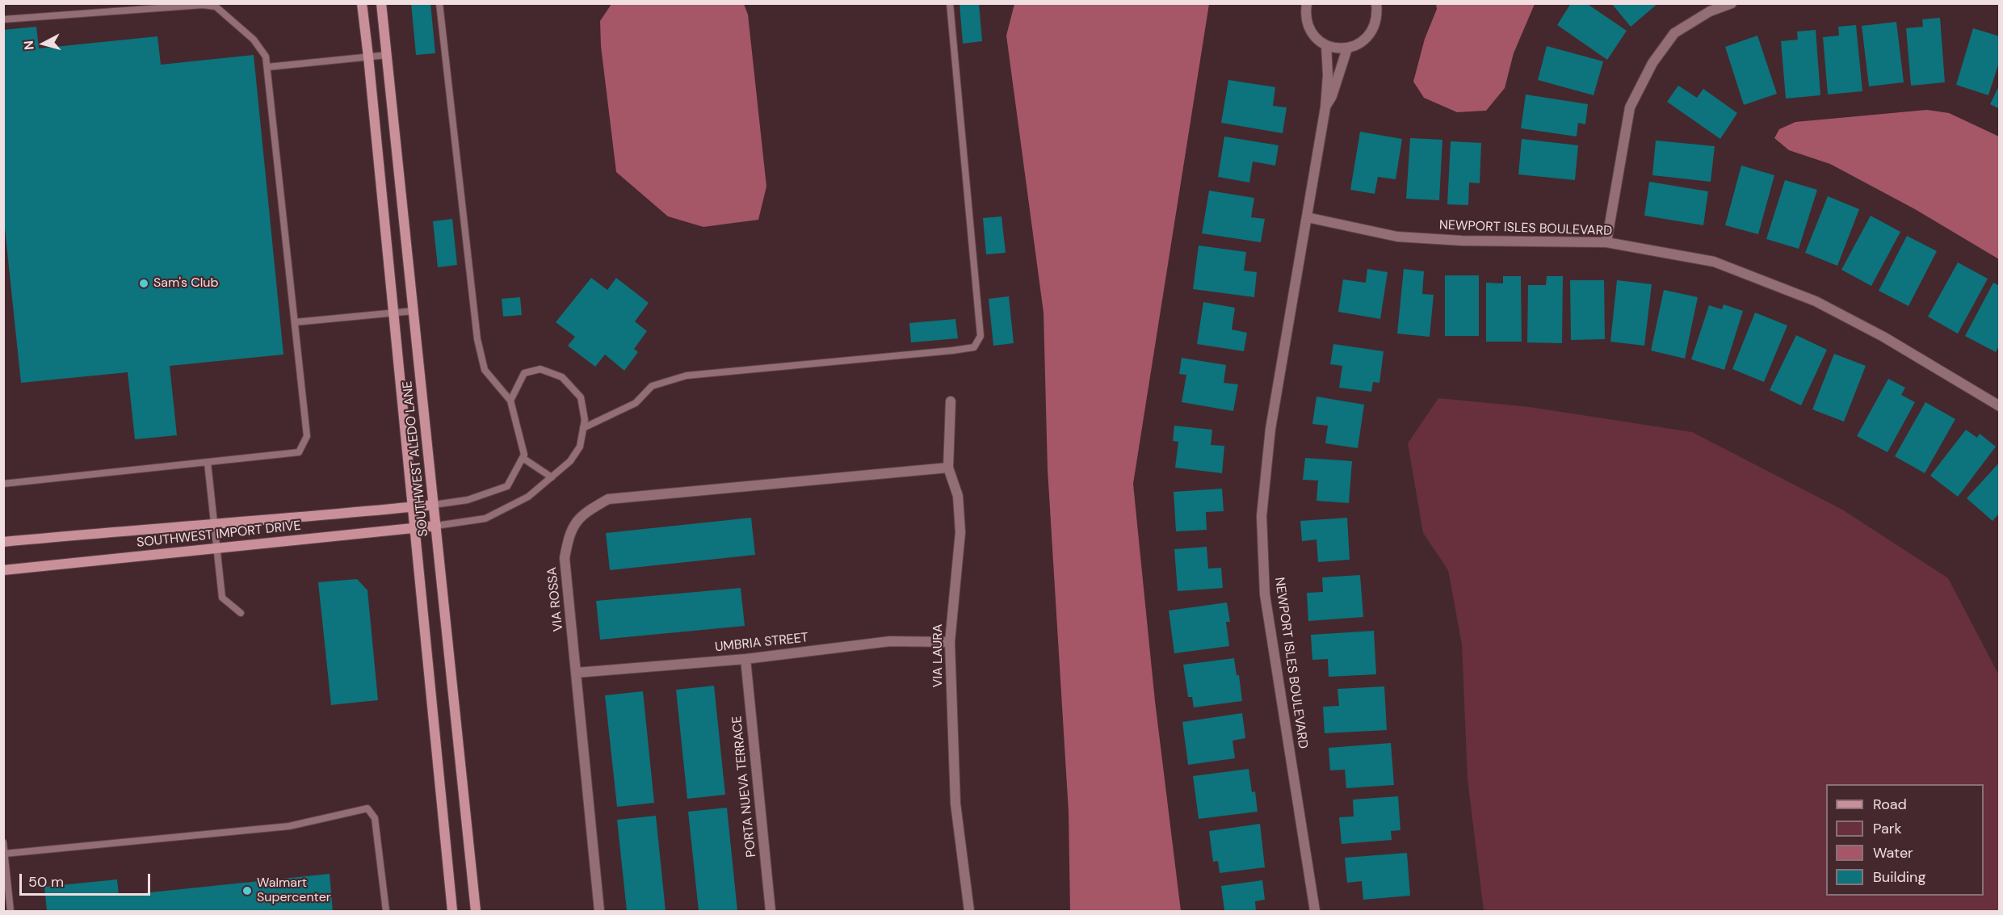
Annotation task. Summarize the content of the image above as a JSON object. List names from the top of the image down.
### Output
{
  "streets": {
    "street": [
      "NEWPORT ISLES BOULEVARD",
      "SOUTHWEST ALEDO LANE",
      "SOUTHWEST IMPORT DRIVE",
      "VIA ROSSA",
      "UMBRIA STREET",
      "VIA LAURA",
      "PORTA NUEVA TERRACE"
    ]
  },
  "crossings": [
    ["SOUTHWEST ALEDO LANE", "SOUTHWEST IMPORT DRIVE"],
    ["VIA ROSSA", "UMBRIA STREET"],
    ["VIA ROSSA", "VIA LAURA"],
    ["UMBRIA STREET", "VIA LAURA"],
    ["UMBRIA STREET", "PORTA NUEVA TERRACE"]
  ],
  "places": ["Sam's Club", "Walmart Supercenter"],
  "legend": [
    "Road",
    "Park",
    "Water",
    "Building"
  ],
  "scale_bar": "50 m",
  "north": "left"
}
